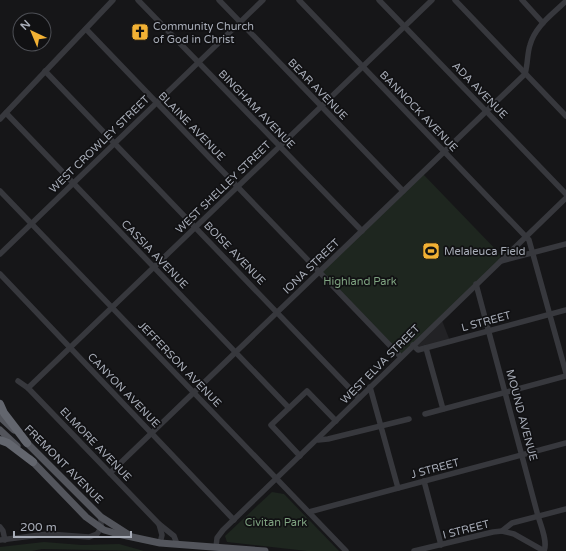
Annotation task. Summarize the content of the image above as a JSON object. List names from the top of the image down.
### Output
{
  "streets": {
    "main road": ["FREMONT AVENUE"],
    "street": [
      "BEAR AVENUE",
      "ADA AVENUE",
      "BINGHAM AVENUE",
      "BANNOCK AVENUE",
      "BLAINE AVENUE",
      "WEST CROWLEY STREET",
      "WEST SHELLEY STREET",
      "BOISE AVENUE",
      "CASSIA AVENUE",
      "IONA STREET",
      "L STREET",
      "JEFFERSON AVENUE",
      "WEST ELVA STREET",
      "CANYON AVENUE",
      "MOUND AVENUE",
      "ELMORE AVENUE",
      "J STREET",
      "I STREET"
    ]
  },
  "crossings": [
    ["BEAR AVENUE", "WEST CROWLEY STREET"],
    ["BEAR AVENUE", "WEST SHELLEY STREET"],
    ["BEAR AVENUE", "IONA STREET"],
    ["ADA AVENUE", "WEST SHELLEY STREET"],
    ["ADA AVENUE", "IONA STREET"],
    ["BINGHAM AVENUE", "WEST CROWLEY STREET"],
    ["BINGHAM AVENUE", "WEST SHELLEY STREET"],
    ["BINGHAM AVENUE", "IONA STREET"],
    ["BANNOCK AVENUE", "WEST SHELLEY STREET"],
    ["BANNOCK AVENUE", "IONA STREET"],
    ["BANNOCK AVENUE", "WEST ELVA STREET"],
    ["BLAINE AVENUE", "WEST CROWLEY STREET"],
    ["BLAINE AVENUE", "WEST SHELLEY STREET"],
    ["BLAINE AVENUE", "IONA STREET"],
    ["BLAINE AVENUE", "WEST ELVA STREET"],
    ["WEST CROWLEY STREET", "BOISE AVENUE"],
    ["WEST CROWLEY STREET", "CASSIA AVENUE"],
    ["WEST CROWLEY STREET", "JEFFERSON AVENUE"],
    ["WEST SHELLEY STREET", "BOISE AVENUE"],
    ["WEST SHELLEY STREET", "CASSIA AVENUE"],
    ["WEST SHELLEY STREET", "JEFFERSON AVENUE"],
    ["WEST SHELLEY STREET", "CANYON AVENUE"],
    ["WEST SHELLEY STREET", "ELMORE AVENUE"],
    ["BOISE AVENUE", "IONA STREET"],
    ["BOISE AVENUE", "WEST ELVA STREET"],
    ["CASSIA AVENUE", "IONA STREET"],
    ["IONA STREET", "JEFFERSON AVENUE"],
    ["IONA STREET", "CANYON AVENUE"],
    ["IONA STREET", "ELMORE AVENUE"],
    ["L STREET", "WEST ELVA STREET"],
    ["L STREET", "MOUND AVENUE"],
    ["JEFFERSON AVENUE", "WEST ELVA STREET"],
    ["JEFFERSON AVENUE", "J STREET"],
    ["WEST ELVA STREET", "CANYON AVENUE"],
    ["WEST ELVA STREET", "MOUND AVENUE"],
    ["WEST ELVA STREET", "FREMONT AVENUE"],
    ["MOUND AVENUE", "J STREET"],
    ["MOUND AVENUE", "I STREET"],
    ["ELMORE AVENUE", "FREMONT AVENUE"]
  ],
  "parks": ["Highland Park", "Civitan Park"],
  "places": {
    "church": ["Community Church of God in Christ"],
    "sports": ["Melaleuca Field"]
  },
  "scale_bar": "200 m",
  "north": "top left"
}
